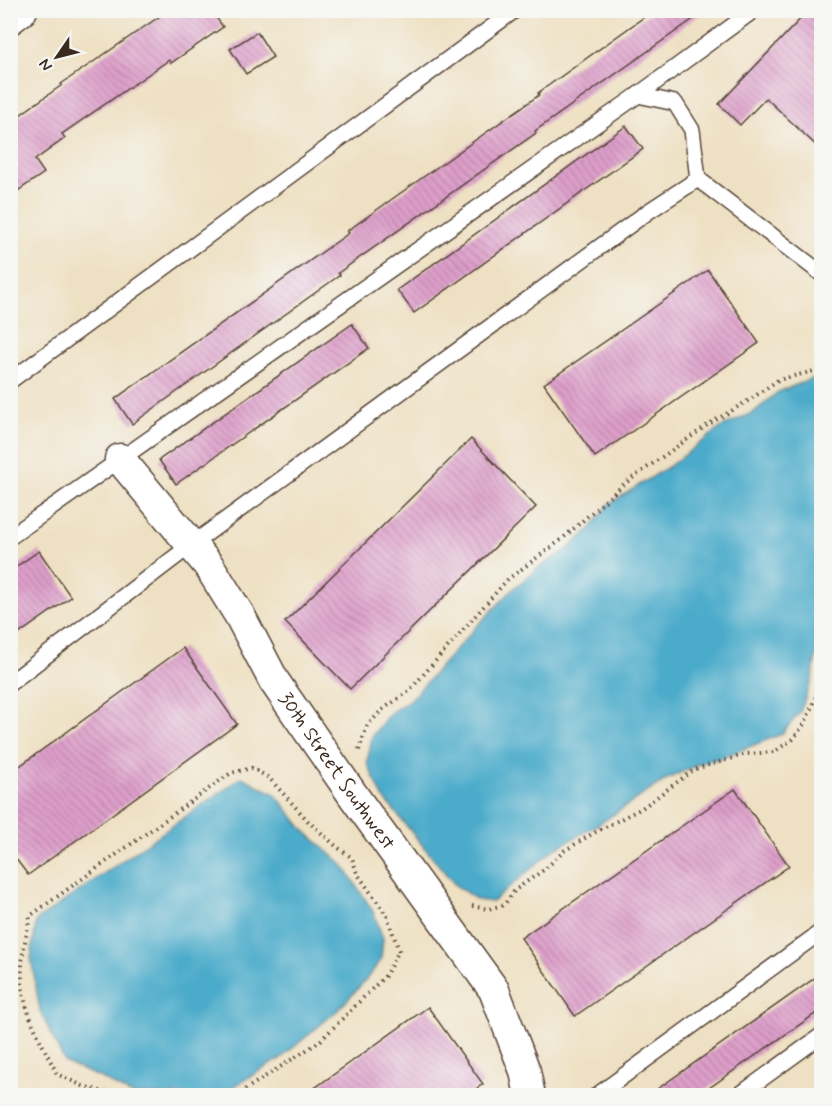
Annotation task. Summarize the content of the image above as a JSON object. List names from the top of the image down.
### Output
{
  "streets": {
    "street": ["30th Street Southwest"]
  },
  "north": "bottom left"
}
